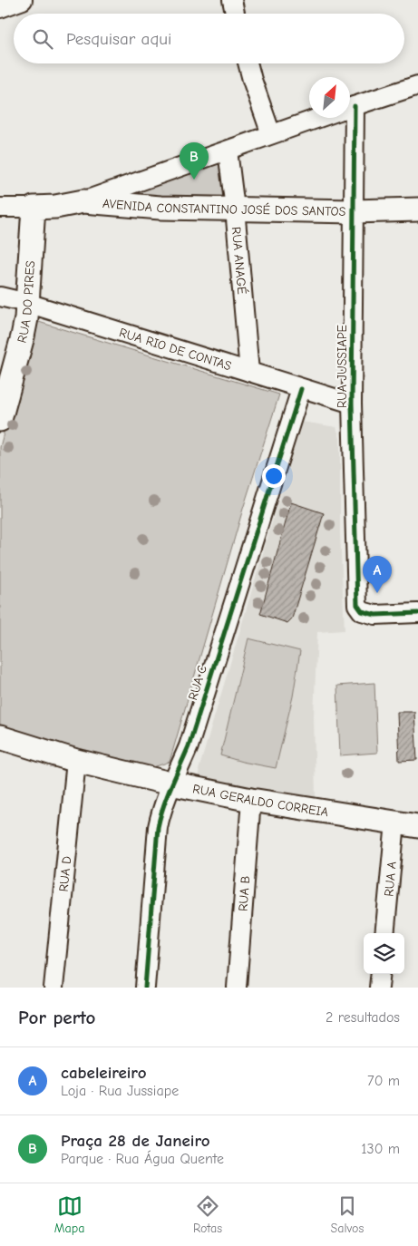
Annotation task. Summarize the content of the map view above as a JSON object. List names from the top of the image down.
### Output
{
  "streets": {
    "street": [
      "AVENIDA CONSTANTINO JOSÉ DOS SANTOS",
      "RUA ANAGÉ",
      "RUA DO PIRES",
      "RUA RIO DE CONTAS",
      "RUA JUSSIAPE",
      "RUA C",
      "RUA GERALDO CORREIA",
      "RUA D",
      "RUA A",
      "RUA B"
    ]
  },
  "crossings": [
    ["AVENIDA CONSTANTINO JOSÉ DOS SANTOS", "RUA ANAGÉ"],
    ["AVENIDA CONSTANTINO JOSÉ DOS SANTOS", "RUA DO PIRES"],
    ["AVENIDA CONSTANTINO JOSÉ DOS SANTOS", "RUA JUSSIAPE"],
    ["RUA ANAGÉ", "RUA RIO DE CONTAS"],
    ["RUA DO PIRES", "RUA RIO DE CONTAS"],
    ["RUA RIO DE CONTAS", "RUA JUSSIAPE"],
    ["RUA RIO DE CONTAS", "RUA C"],
    ["RUA C", "RUA GERALDO CORREIA"],
    ["RUA GERALDO CORREIA", "RUA D"],
    ["RUA GERALDO CORREIA", "RUA A"],
    ["RUA GERALDO CORREIA", "RUA B"]
  ],
  "north": "top right",
  "page": {
    "search": "Pesquisar aqui",
    "pins": ["B", "A"],
    "heading": ["Por perto", "2 resultados"],
    "list": [
      {
        "mark": "A",
        "name": "cabeleireiro",
        "note": "Loja · Rua Jussiape",
        "value": "70 m"
      },
      {
        "mark": "B",
        "name": "Praça 28 de Janeiro",
        "note": "Parque · Rua Água Quente",
        "value": "130 m"
      }
    ],
    "nav": ["Mapa", "Rotas", "Salvos"]
  }
}
